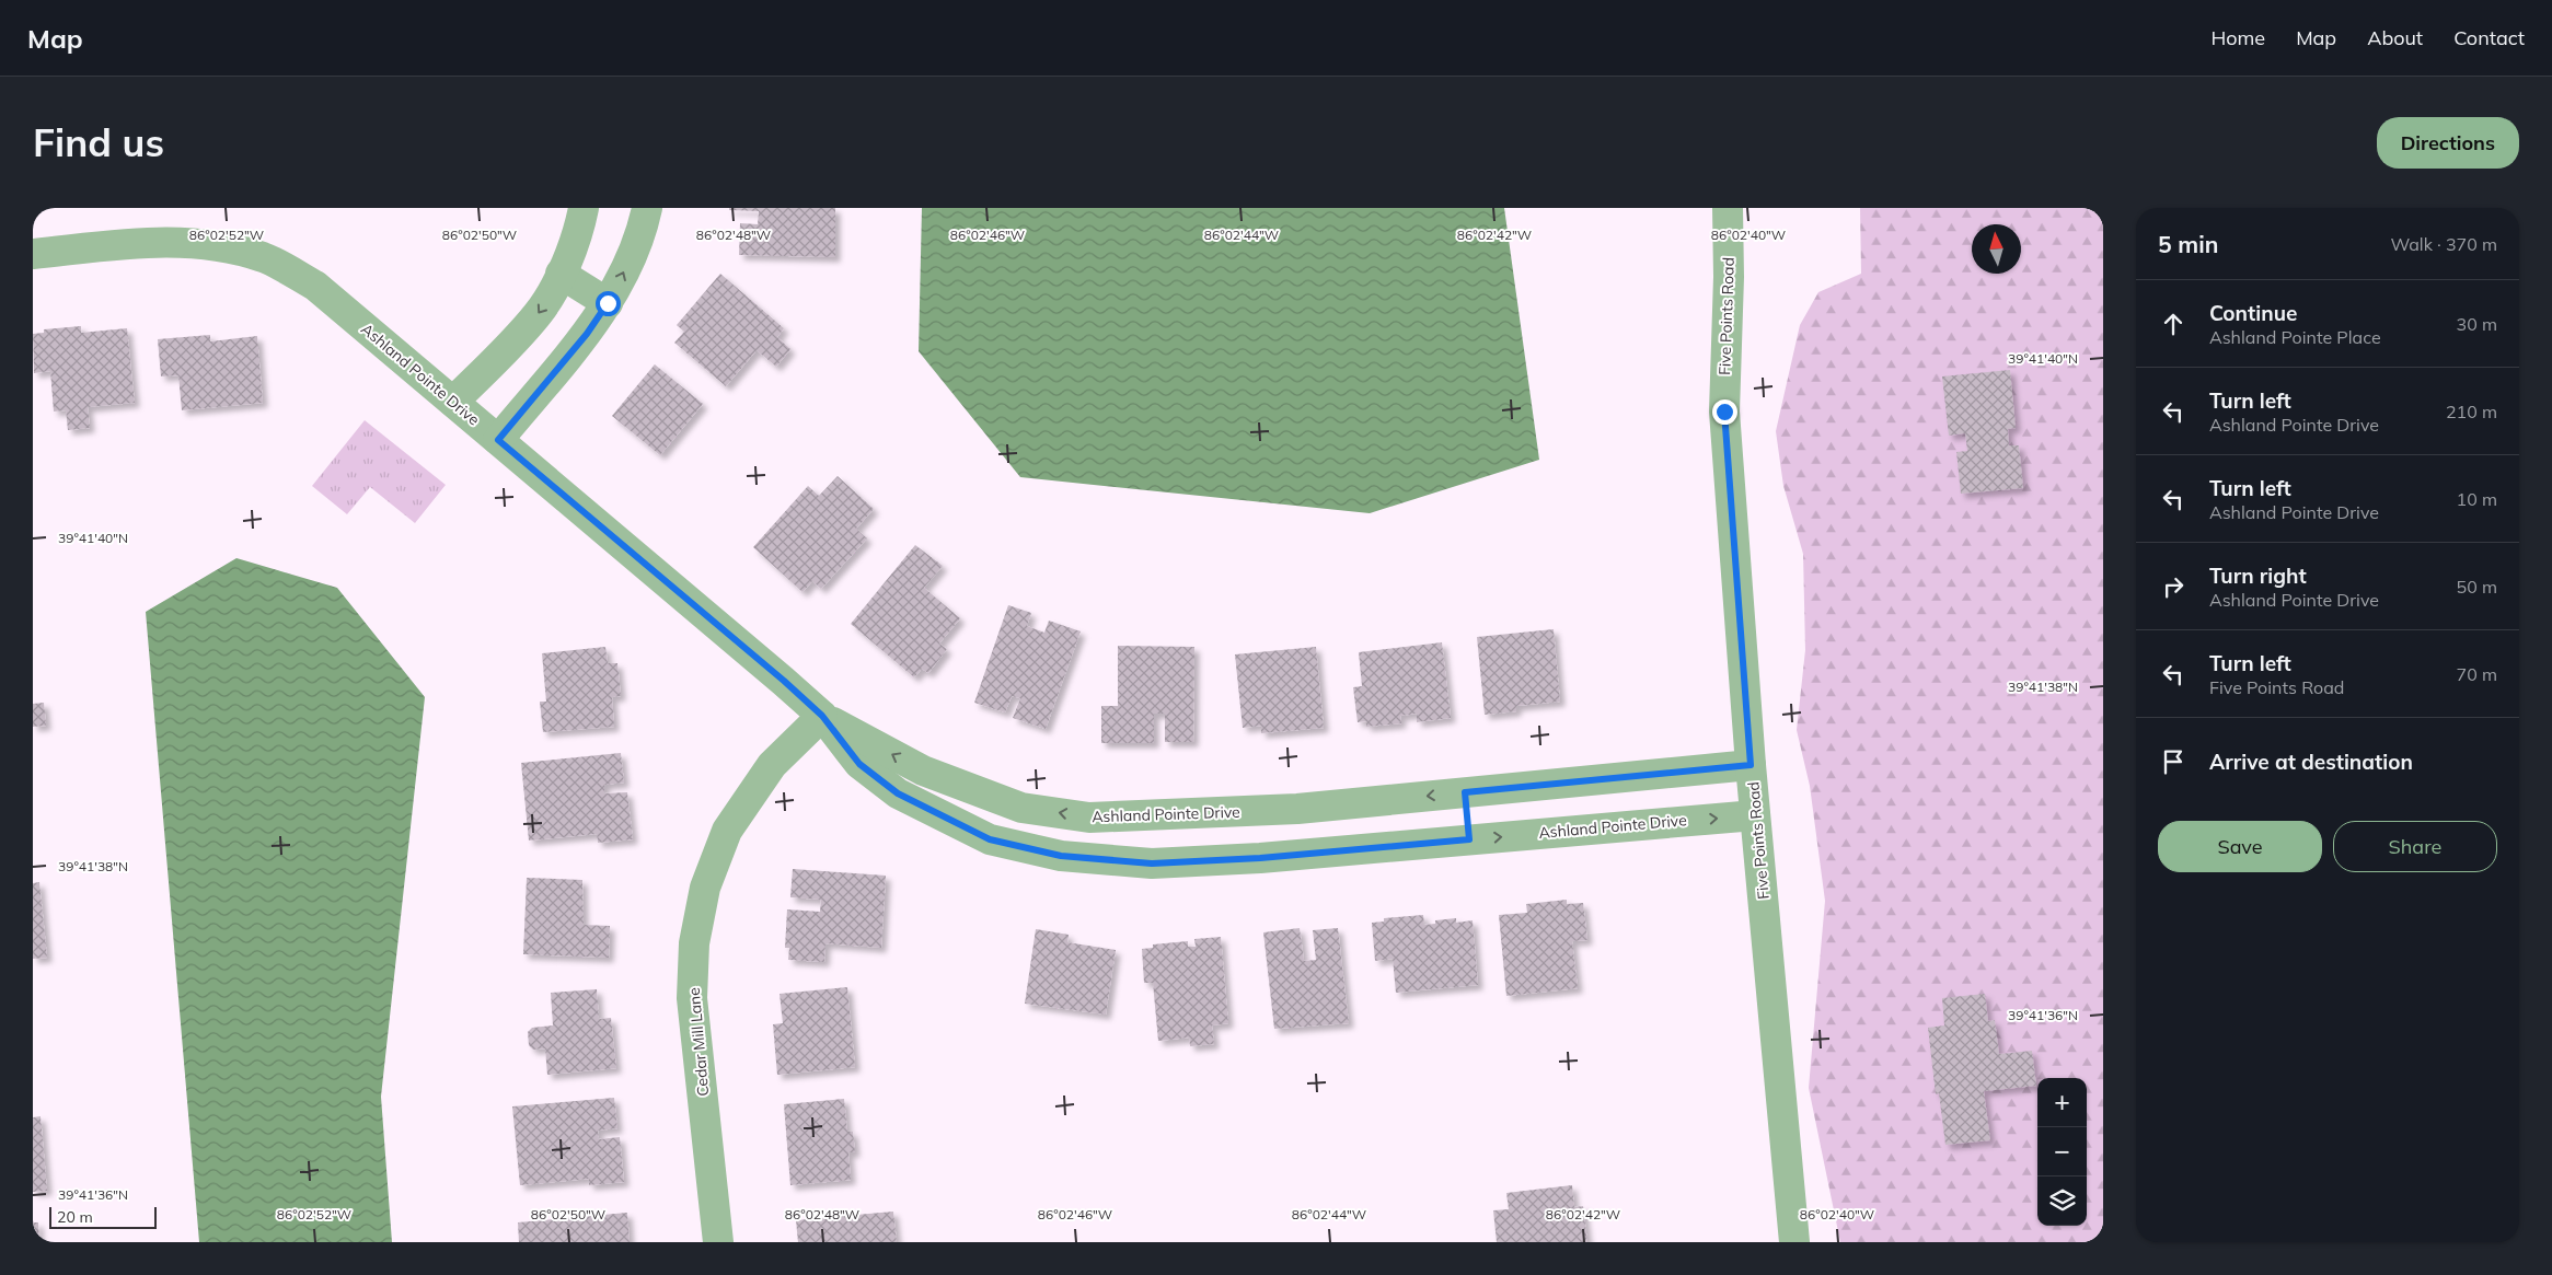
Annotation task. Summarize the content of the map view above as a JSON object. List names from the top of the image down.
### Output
{
  "streets": {
    "street": ["Five Points Road", "Ashland Pointe Drive", "Cedar Mill Lane"]
  },
  "crossings": [
    ["Five Points Road", "Ashland Pointe Drive"],
    ["Ashland Pointe Drive", "Cedar Mill Lane"]
  ],
  "scale_bar": "20 m",
  "north": "top",
  "page": {
    "header": "Map",
    "nav": [
      "Home",
      "Map",
      "About",
      "Contact"
    ],
    "buttons": [
      "Directions",
      ["Save", "Share"]
    ],
    "title": "Find us",
    "heading": ["5 min", "Walk · 370 m"],
    "list": [
      ["Continue", "Ashland Pointe Place", "30 m"],
      ["Turn left", "Ashland Pointe Drive", "210 m"],
      ["Turn left", "Ashland Pointe Drive", "10 m"],
      ["Turn right", "Ashland Pointe Drive", "50 m"],
      ["Turn left", "Five Points Road", "70 m"],
      "Arrive at destination"
    ],
    "map_buttons": ["+", "−"],
    "scale": "20 m"
  },
  "coordinates": [
    "86°02'40\"W",
    "86°02'52\"W",
    "86°02'50\"W",
    "86°02'48\"W",
    "86°02'46\"W",
    "86°02'44\"W",
    "86°02'42\"W",
    "39°41'40\"N",
    "39°41'38\"N",
    "39°41'36\"N"
  ]
}
